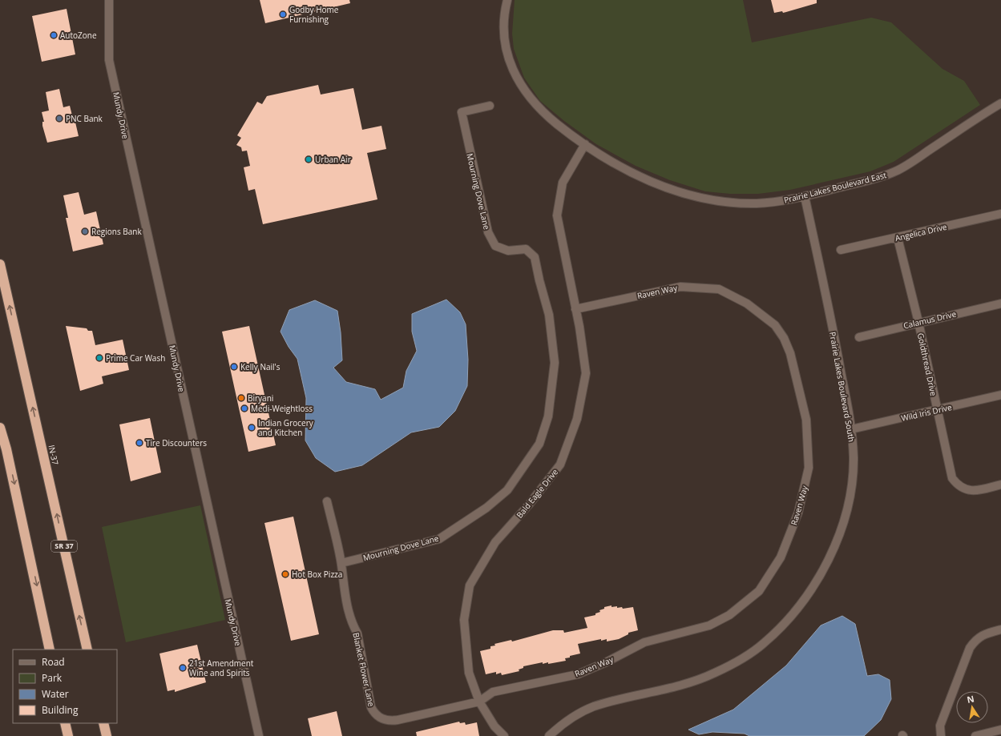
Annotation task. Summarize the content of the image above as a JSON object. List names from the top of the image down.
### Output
{
  "streets": {
    "highway": ["IN-37", "SR 37"],
    "street": [
      "Mundy Drive",
      "Prairie Lakes Boulevard East",
      "Mourning Dove Lane",
      "Angelica Drive",
      "Raven Way",
      "Calamus Drive",
      "Goldthread Drive",
      "Prairie Lakes Boulevard South",
      "Wild Iris Drive",
      "Bald Eagle Drive",
      "Blanket Flower Lane"
    ]
  },
  "crossings": [
    ["Prairie Lakes Boulevard East", "Prairie Lakes Boulevard South"],
    ["Prairie Lakes Boulevard East", "Bald Eagle Drive"],
    ["Mourning Dove Lane", "Blanket Flower Lane"],
    ["Angelica Drive", "Goldthread Drive"],
    ["Raven Way", "Bald Eagle Drive"],
    ["Raven Way", "Blanket Flower Lane"],
    ["Calamus Drive", "Goldthread Drive"],
    ["Goldthread Drive", "Wild Iris Drive"],
    ["Prairie Lakes Boulevard South", "Wild Iris Drive"],
    ["Bald Eagle Drive", "Blanket Flower Lane"]
  ],
  "places": [
    "Godby Home Furnishing",
    "AutoZone",
    "PNC Bank",
    "Urban Air",
    "Regions Bank",
    "Prime Car Wash",
    "Kelly Nail's",
    "Biryani",
    "Medi-Weightloss",
    "Indian Grocery and Kitchen",
    "Tire Discounters",
    "Hot Box Pizza",
    "21st Amendment Wine and Spirits"
  ],
  "legend": [
    "Road",
    "Park",
    "Water",
    "Building"
  ],
  "north": "top"
}
